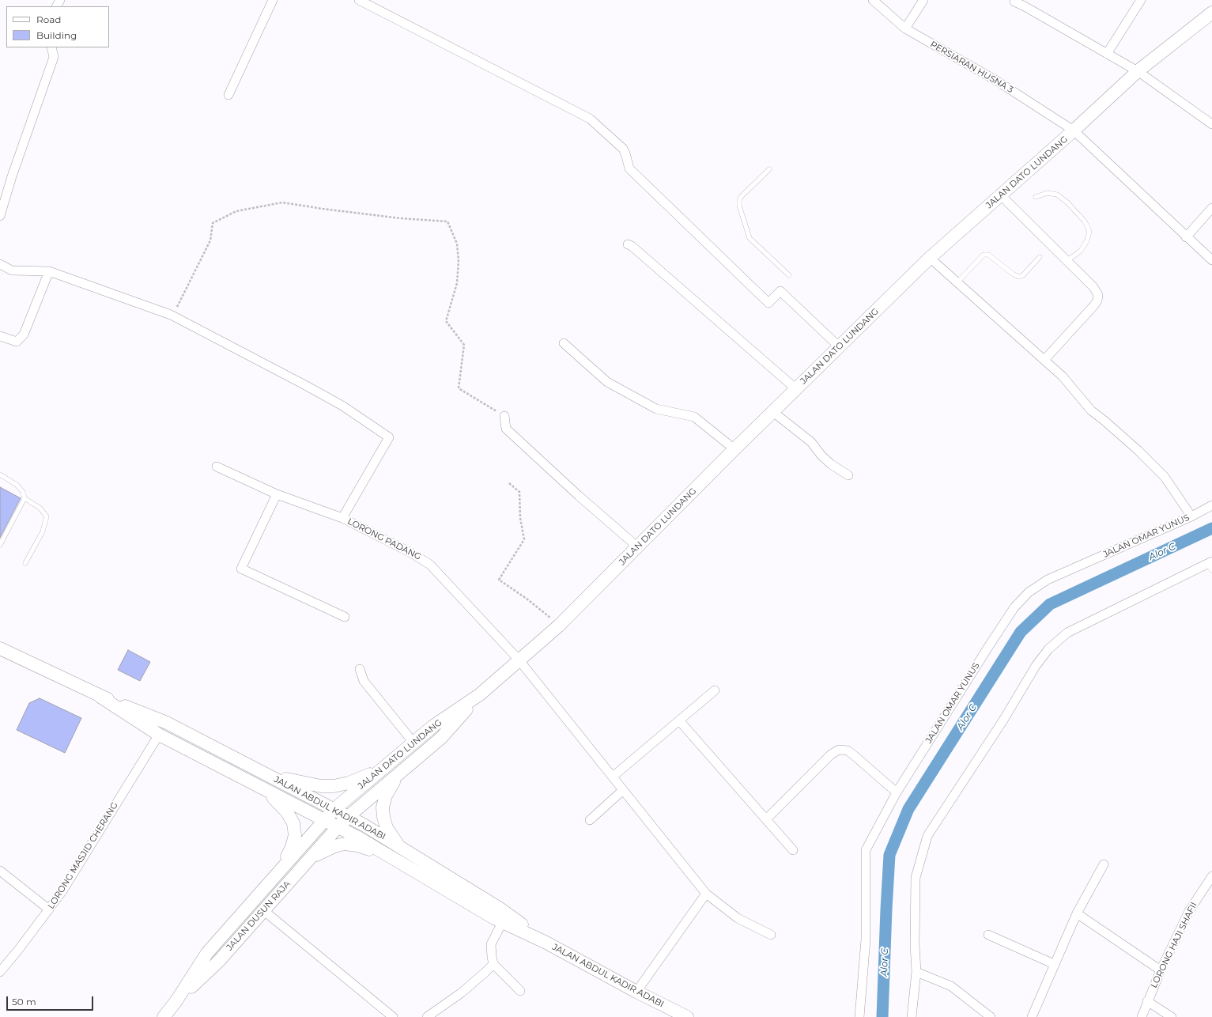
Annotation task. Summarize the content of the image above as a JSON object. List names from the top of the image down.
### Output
{
  "streets": {
    "main road": ["JALAN DATO LUNDANG", "JALAN ABDUL KADIR ADABI", "JALAN DUSUN RAJA"],
    "street": [
      "PERSIARAN HUSNA 3",
      "JALAN OMAR YUNUS",
      "LORONG PADANG",
      "LORONG MASJID CHERANG",
      "LORONG HAJI SHAFII"
    ]
  },
  "crossings": [
    ["PERSIARAN HUSNA 3", "JALAN DATO LUNDANG"],
    ["JALAN DATO LUNDANG", "LORONG PADANG"],
    ["JALAN DATO LUNDANG", "JALAN ABDUL KADIR ADABI"],
    ["JALAN DATO LUNDANG", "JALAN DUSUN RAJA"],
    ["JALAN ABDUL KADIR ADABI", "LORONG MASJID CHERANG"],
    ["JALAN ABDUL KADIR ADABI", "JALAN DUSUN RAJA"]
  ],
  "water": ["Alor C"],
  "legend": ["Road", "Building"],
  "scale_bar": "50 m"
}
